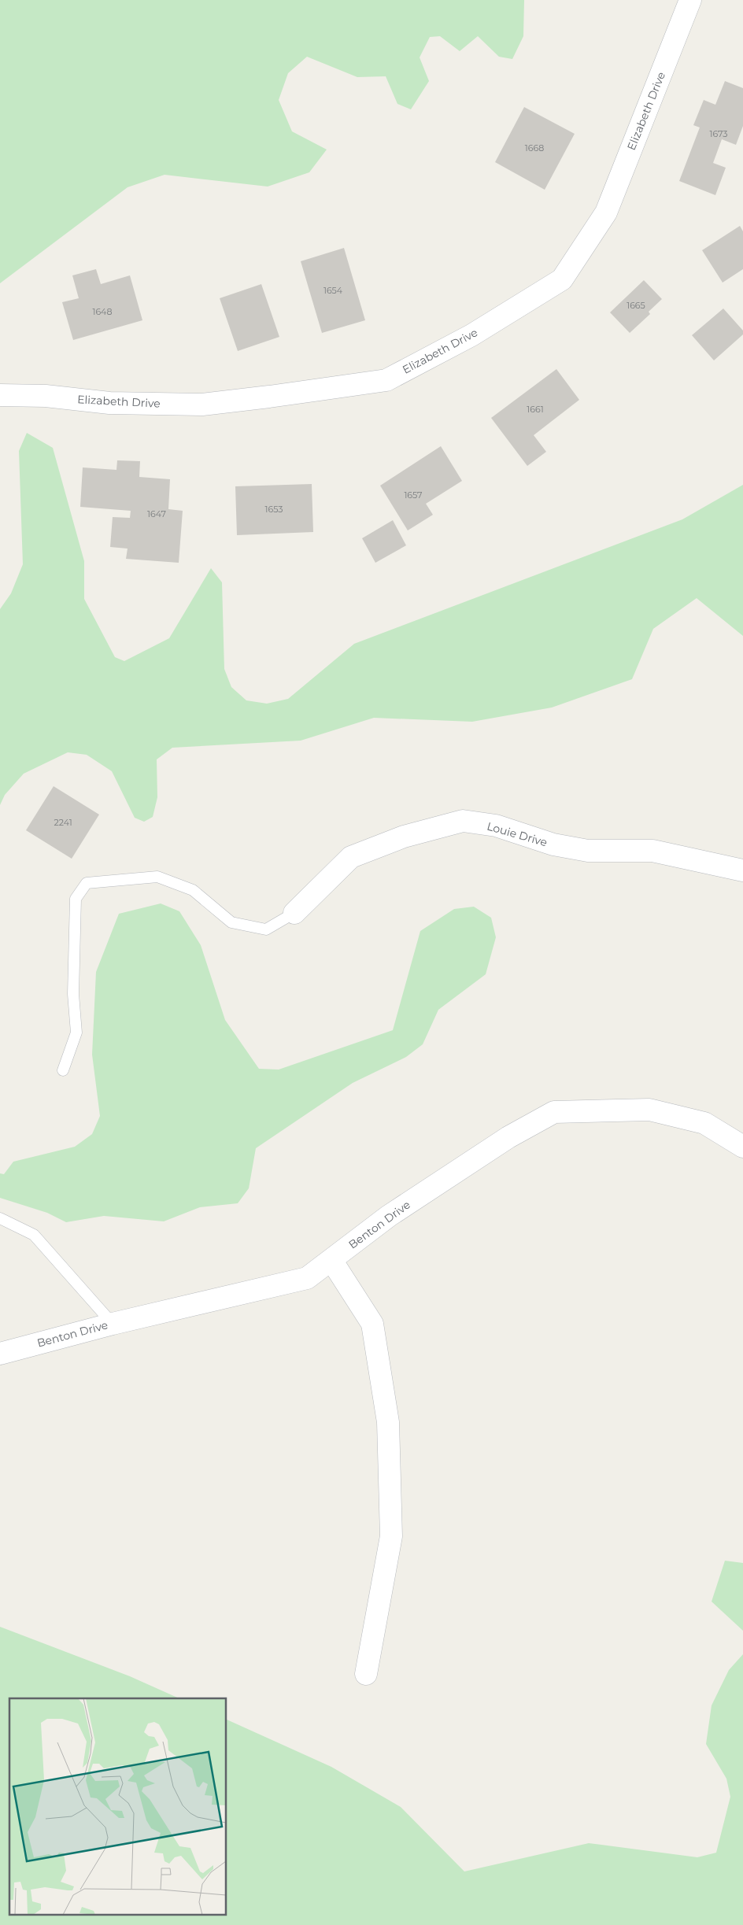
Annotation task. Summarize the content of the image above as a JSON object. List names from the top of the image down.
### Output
{
  "streets": {
    "street": ["Elizabeth Drive", "Louie Drive", "Benton Drive"]
  },
  "house_numbers": [
    "1673",
    "1668",
    "1654",
    "1665",
    "1648",
    "1661",
    "1657",
    "1653",
    "1647",
    "2241"
  ]
}
